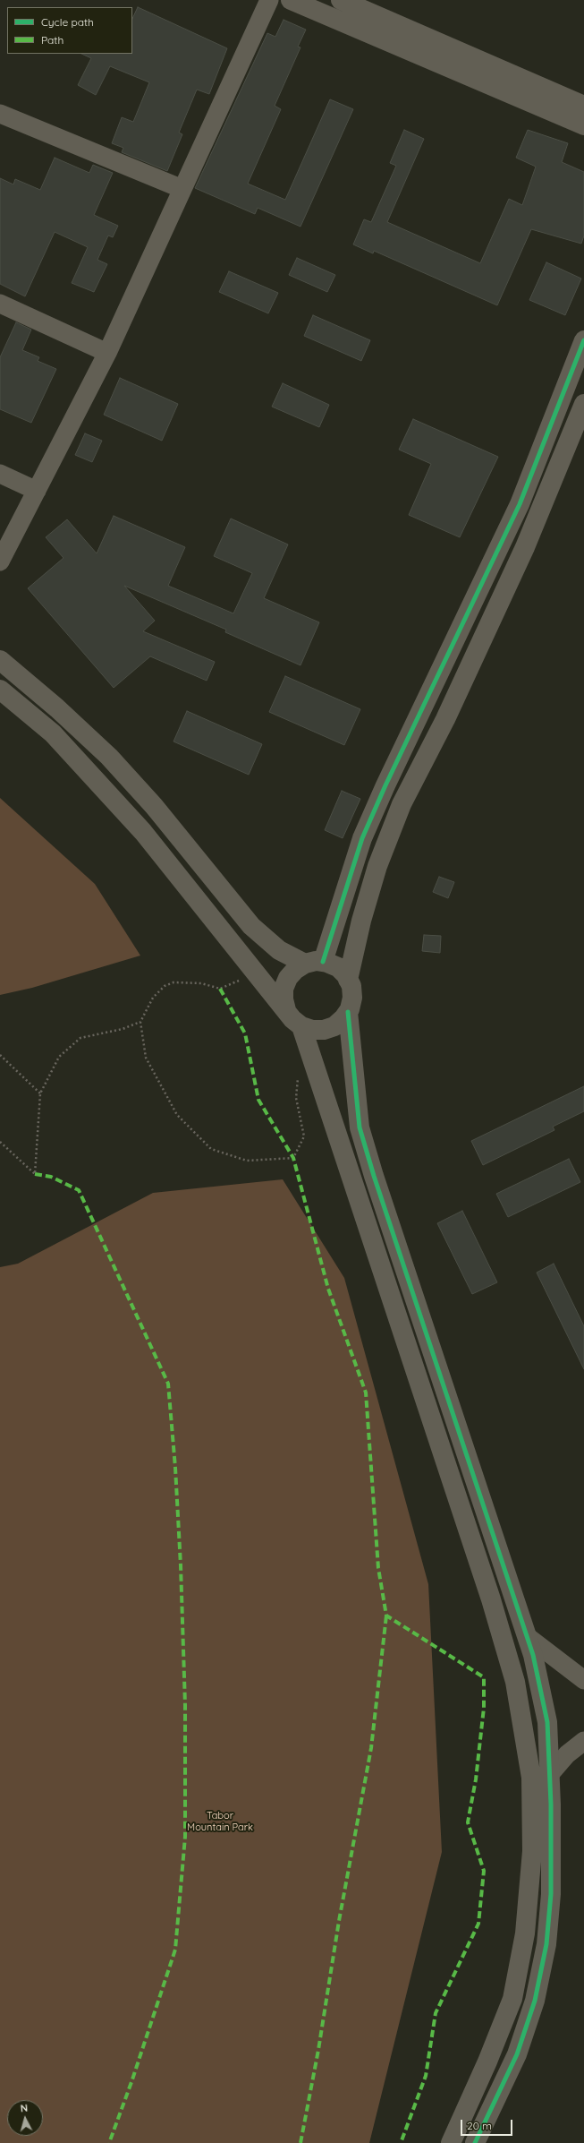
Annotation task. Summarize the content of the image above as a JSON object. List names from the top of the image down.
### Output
{
  "parks": ["Tabor Mountain Park"],
  "legend": ["Cycle path", "Path"],
  "scale_bar": "20 m",
  "north": "top"
}
